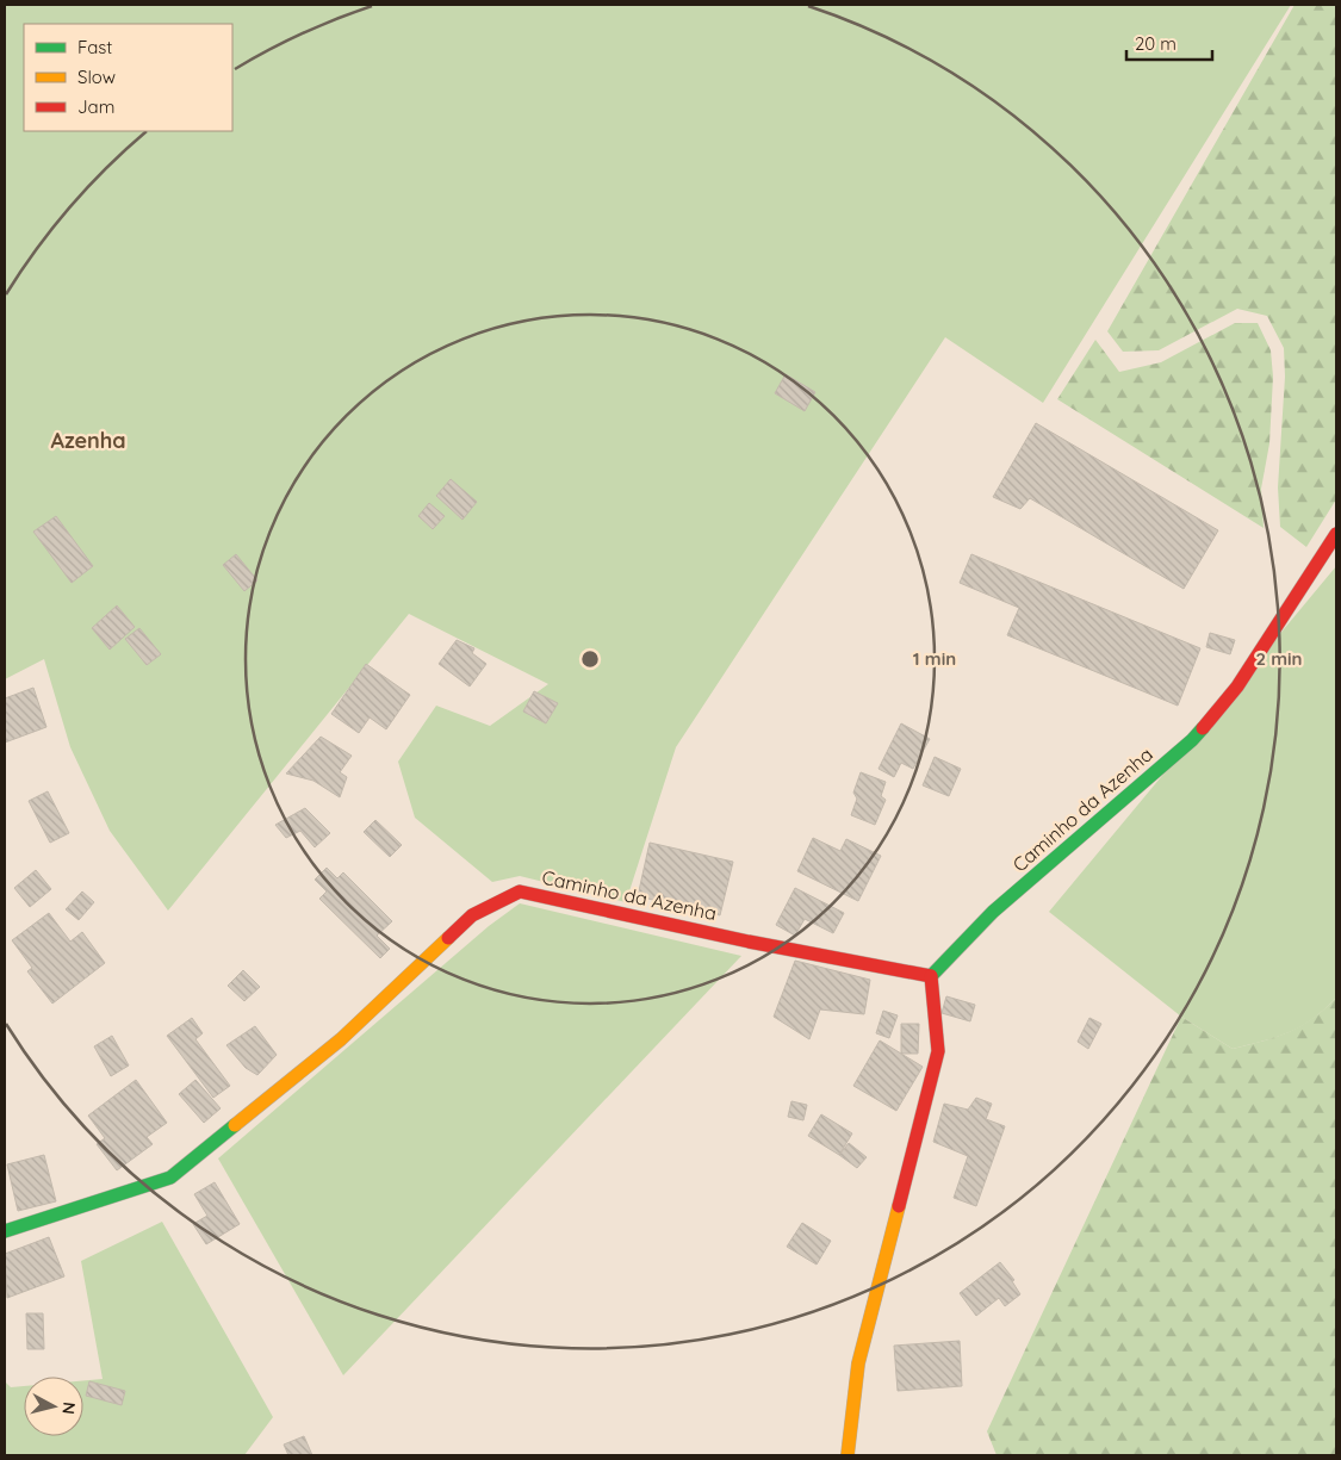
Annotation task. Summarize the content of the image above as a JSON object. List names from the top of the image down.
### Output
{
  "streets": {
    "street": ["Caminho da Azenha"]
  },
  "districts": ["Azenha"],
  "legend": ["Fast", "Slow", "Jam"],
  "scale_bar": "20 m",
  "north": "right",
  "rings": ["1 min", "2 min"]
}
